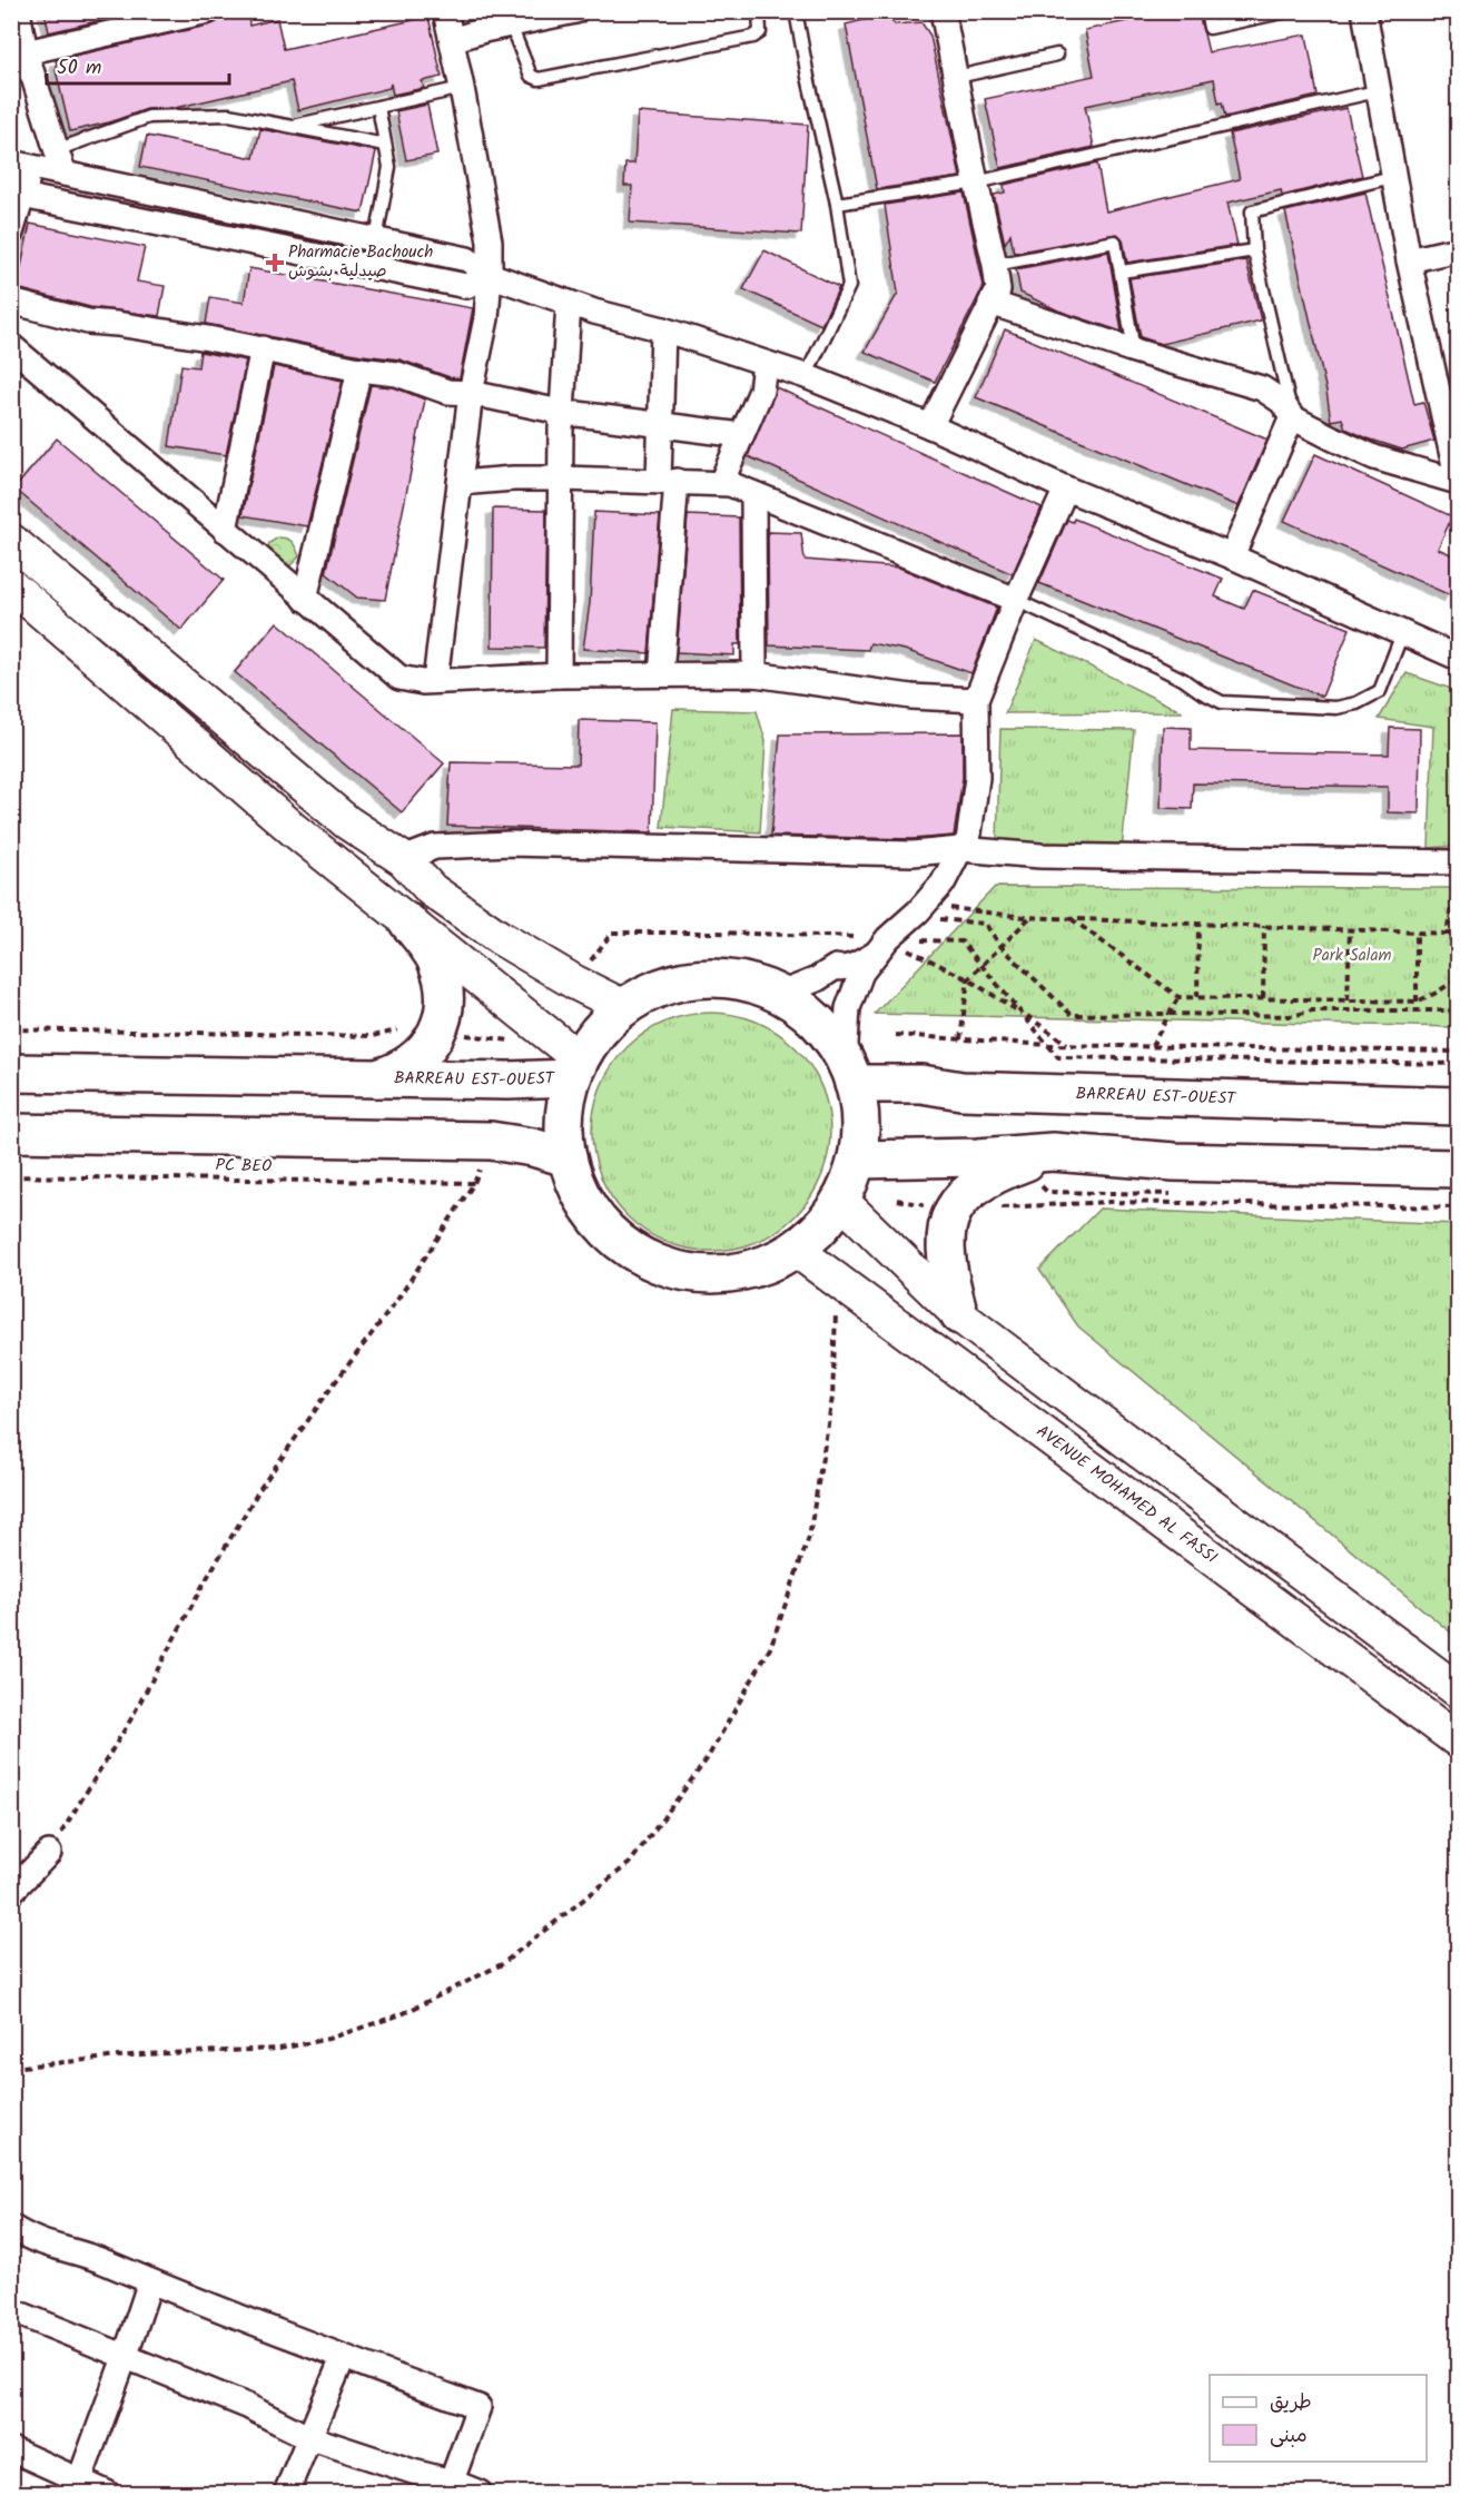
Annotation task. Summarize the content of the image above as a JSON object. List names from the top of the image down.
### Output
{
  "streets": {
    "main road": ["BARREAU EST-OUEST"],
    "street": ["AVENUE MOHAMED AL FASSI"],
    "path": ["PC BEO"]
  },
  "parks": ["Park Salam"],
  "places": {
    "health": ["Pharmacie Bachouch صيدلية بشوش"]
  },
  "legend": ["طريق", "مبنى"],
  "scale_bar": "50 m"
}
